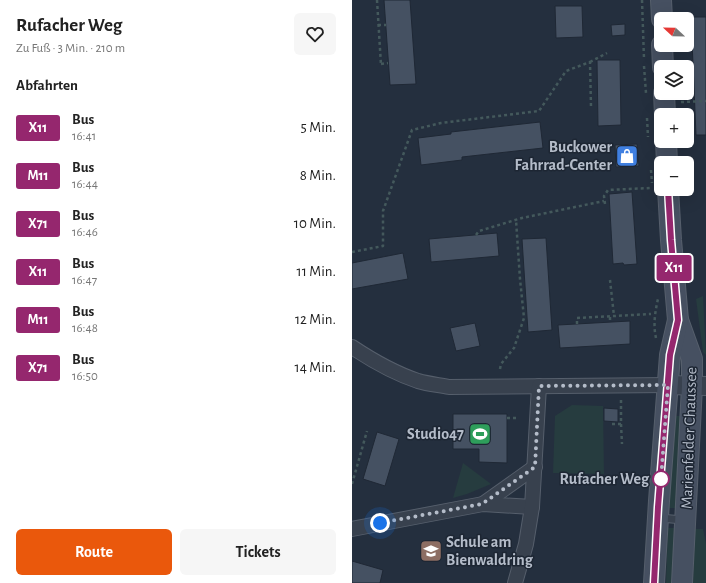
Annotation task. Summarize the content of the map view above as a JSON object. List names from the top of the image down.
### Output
{
  "streets": {
    "main road": ["Marienfelder Chaussee"]
  },
  "places": {
    "shop": ["Buckower Fahrrad-Center"],
    "sports": ["Studio47"],
    "other": ["Rufacher Weg"],
    "school or university": ["Schule am Bienwaldring"]
  },
  "lines": ["bus line X11"],
  "north": "left",
  "page": {
    "heading": [
      ["Rufacher Weg", "Zu Fuß · 3 Min. · 210 m"],
      "Abfahrten"
    ],
    "on_map": "X11",
    "map_buttons": ["+", "−"],
    "list": [
      {
        "mark": "X11",
        "name": "Bus",
        "note": "16:41",
        "value": "5 Min."
      },
      {
        "mark": "M11",
        "name": "Bus",
        "note": "16:44",
        "value": "8 Min."
      },
      {
        "mark": "X71",
        "name": "Bus",
        "note": "16:46",
        "value": "10 Min."
      },
      {
        "mark": "X11",
        "name": "Bus",
        "note": "16:47",
        "value": "11 Min."
      },
      {
        "mark": "M11",
        "name": "Bus",
        "note": "16:48",
        "value": "12 Min."
      },
      {
        "mark": "X71",
        "name": "Bus",
        "note": "16:50",
        "value": "14 Min."
      }
    ],
    "buttons": ["Route", "Tickets"]
  }
}
